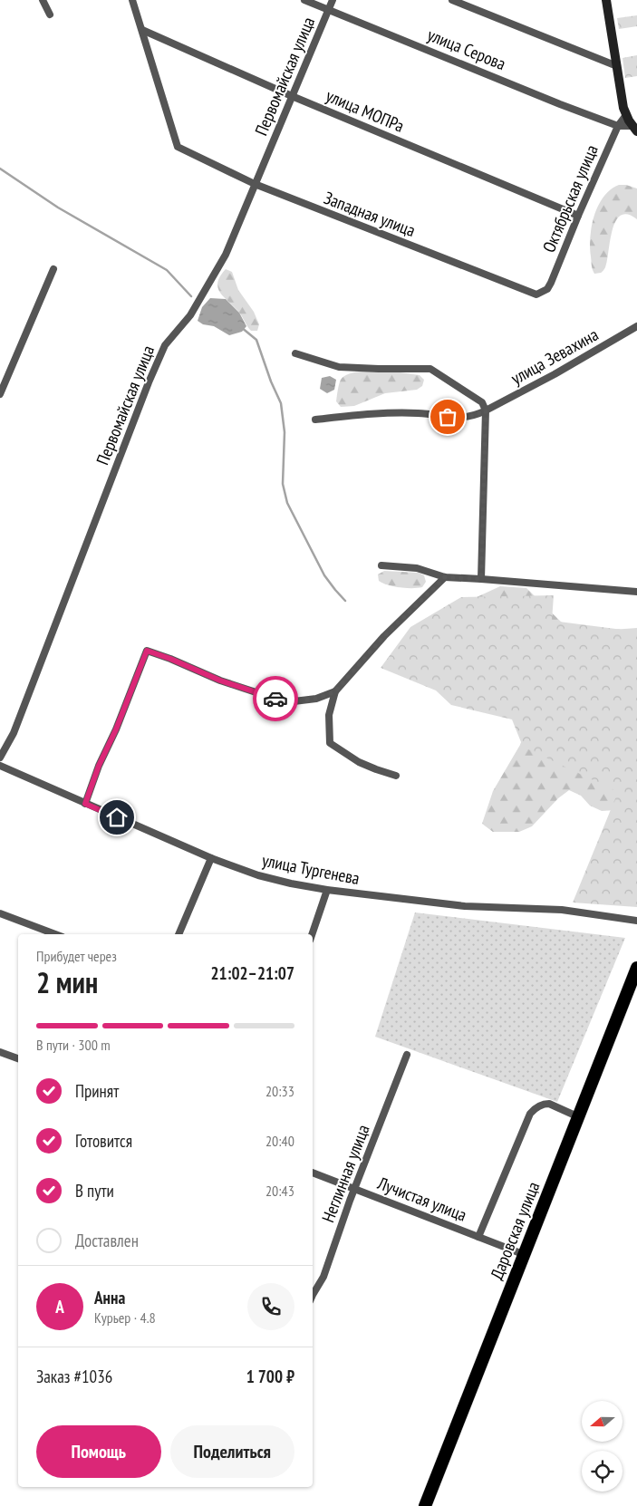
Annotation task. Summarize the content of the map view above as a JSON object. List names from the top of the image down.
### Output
{
  "streets": {
    "highway": ["Даровская улица"],
    "street": [
      "улица Серова",
      "Первомайская улица",
      "улица МОПРа",
      "Октябрьская улица",
      "Западная улица",
      "улица Зевахина",
      "улица Тургенева",
      "Неглинная улица",
      "Лучистая улица"
    ]
  },
  "crossings": [
    ["улица Серова", "Первомайская улица"],
    ["улица Серова", "Октябрьская улица"],
    ["Первомайская улица", "улица МОПРа"],
    ["Первомайская улица", "Западная улица"],
    ["улица МОПРа", "Октябрьская улица"],
    ["улица МОПРа", "Западная улица"],
    ["Октябрьская улица", "Западная улица"],
    ["Неглинная улица", "Лучистая улица"],
    ["Лучистая улица", "Даровская улица"]
  ],
  "north": "left",
  "page": {
    "heading": ["2 мин", "Прибудет через", "21:02–21:07"],
    "panel": [
      "Анна",
      "Курьер · 4.8",
      "Заказ #1036",
      "1 700 ₽"
    ],
    "bar": "В пути · 300 m",
    "list": [
      ["Принят", "20:33"],
      ["Готовится", "20:40"],
      ["В пути", "20:43"],
      "Доставлен"
    ],
    "round": "А",
    "buttons": ["Помощь", "Поделиться"]
  }
}
